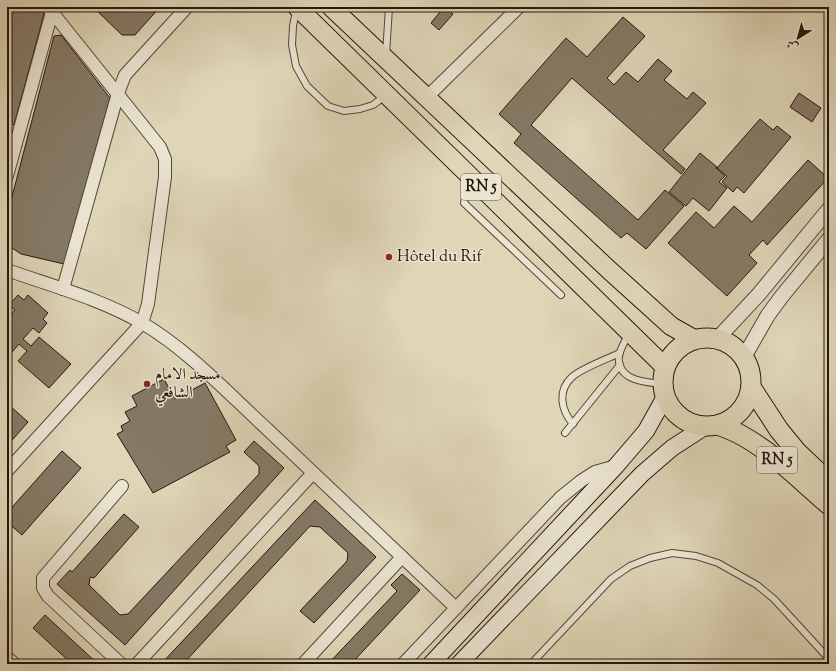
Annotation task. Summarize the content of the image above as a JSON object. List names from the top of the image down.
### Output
{
  "streets": {
    "highway": ["RN 5"]
  },
  "places": ["Hôtel du Rif", "مسجد الامام الشافعي"],
  "north": "bottom left"
}
